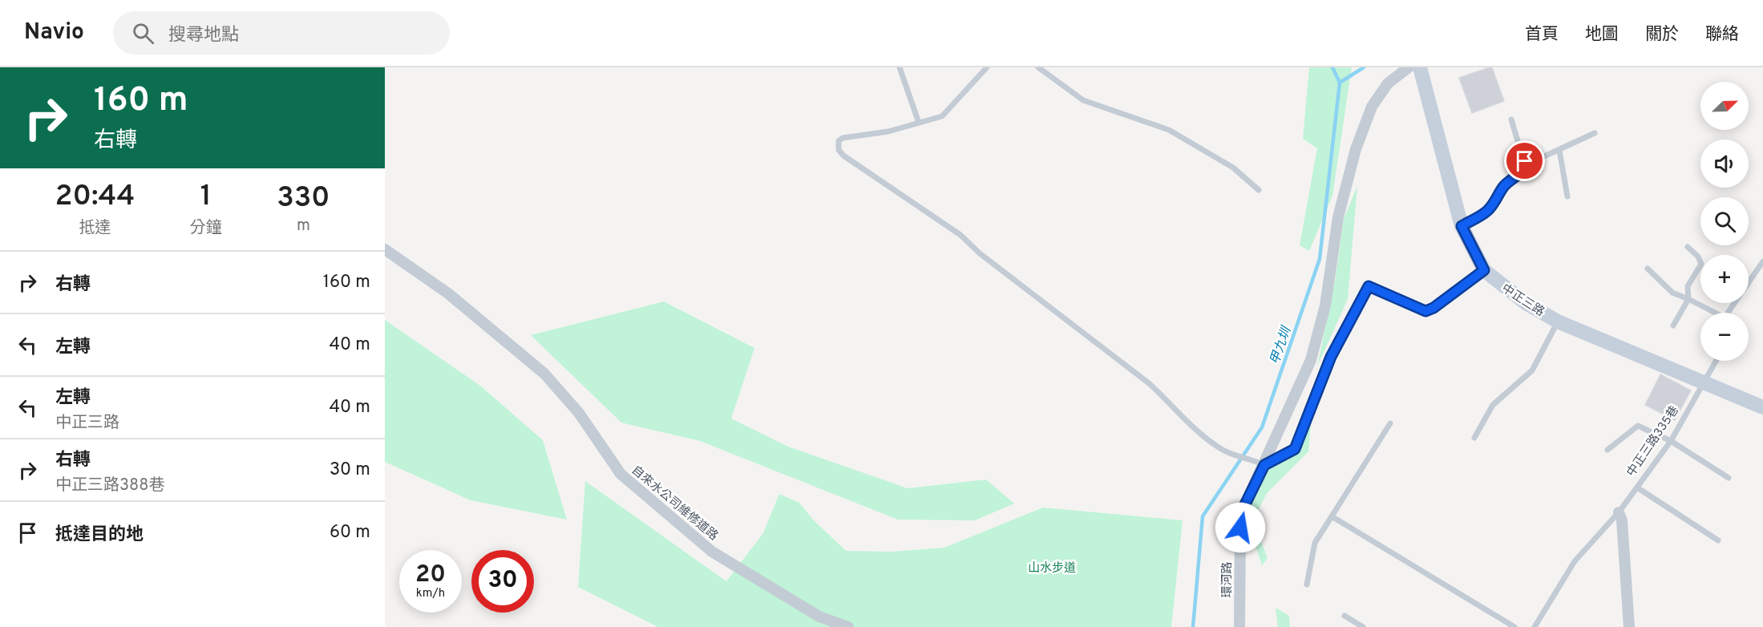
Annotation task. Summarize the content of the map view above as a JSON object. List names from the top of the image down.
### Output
{
  "streets": {
    "street": ["中正三路", "自來水公司維修道路", "環河路"],
    "lane": ["中正三路335巷"]
  },
  "crossings": [
    ["中正三路", "中正三路335巷"]
  ],
  "water": ["甲九圳"],
  "parks": ["山水步道"],
  "north": "top right",
  "page": {
    "header": "Navio",
    "search": "搜尋地點",
    "nav": [
      "首頁",
      "地圖",
      "關於",
      "聯絡"
    ],
    "turn": ["160 m", "右轉"],
    "map_buttons": ["+", "−"],
    "eta": [
      "20:44",
      "抵達",
      "1",
      "分鐘",
      "330",
      "m"
    ],
    "list": [
      {
        "name": "右轉",
        "value": "160 m"
      },
      {
        "name": "左轉",
        "value": "40 m"
      },
      {
        "name": "左轉",
        "note": "中正三路",
        "value": "40 m"
      },
      {
        "name": "右轉",
        "note": "中正三路388巷",
        "value": "30 m"
      },
      {
        "name": "抵達目的地",
        "value": "60 m"
      }
    ],
    "speed": "20 km/h",
    "limit": "30"
  }
}
